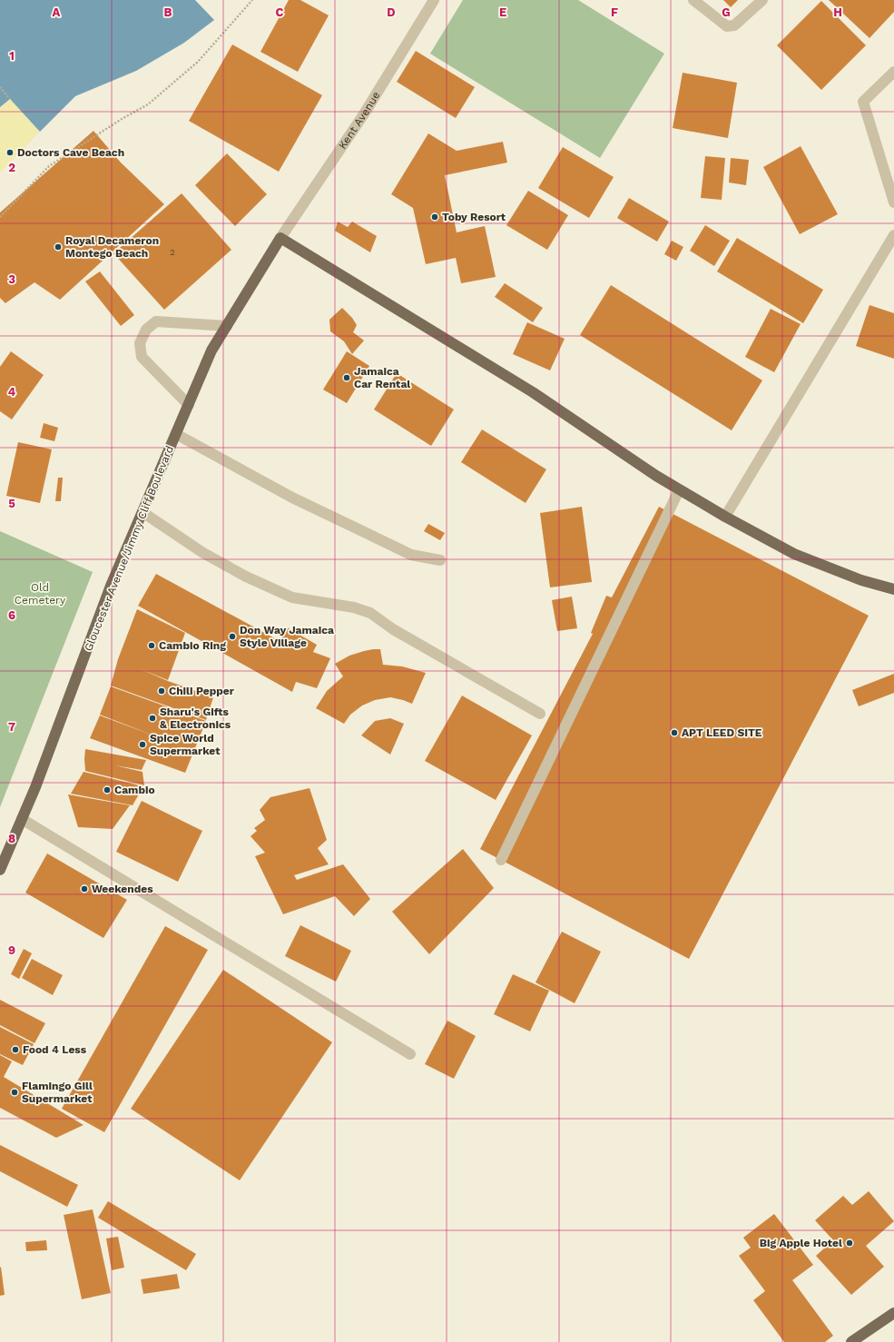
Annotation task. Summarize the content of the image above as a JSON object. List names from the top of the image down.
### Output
{
  "streets": {
    "main road": ["Gloucester Avenue/Jimmy Cliff Boulevard"],
    "street": ["Kent Avenue"]
  },
  "crossings": [
    ["Kent Avenue", "Gloucester Avenue/Jimmy Cliff Boulevard"]
  ],
  "parks": ["Old Cemetery"],
  "places": [
    "Doctors Cave Beach",
    "Toby Resort",
    "Royal Decameron Montego Beach",
    "Jamaica Car Rental",
    "Don Way Jamaica Style Village",
    "Cambio Ring",
    "Chili Pepper",
    "Sharu's Gifts & Electronics",
    "APT LEED SITE",
    "Spice World Supermarket",
    "Cambio",
    "Weekendes",
    "Food 4 Less",
    "Flamingo Gill Supermarket",
    "Big Apple Hotel"
  ],
  "house_numbers": ["2"],
  "grid": {
    "columns": [
      "A",
      "B",
      "C",
      "D",
      "E",
      "F",
      "G",
      "H"
    ],
    "rows": [
      "1",
      "2",
      "3",
      "4",
      "5",
      "6",
      "7",
      "8",
      "9"
    ]
  }
}
